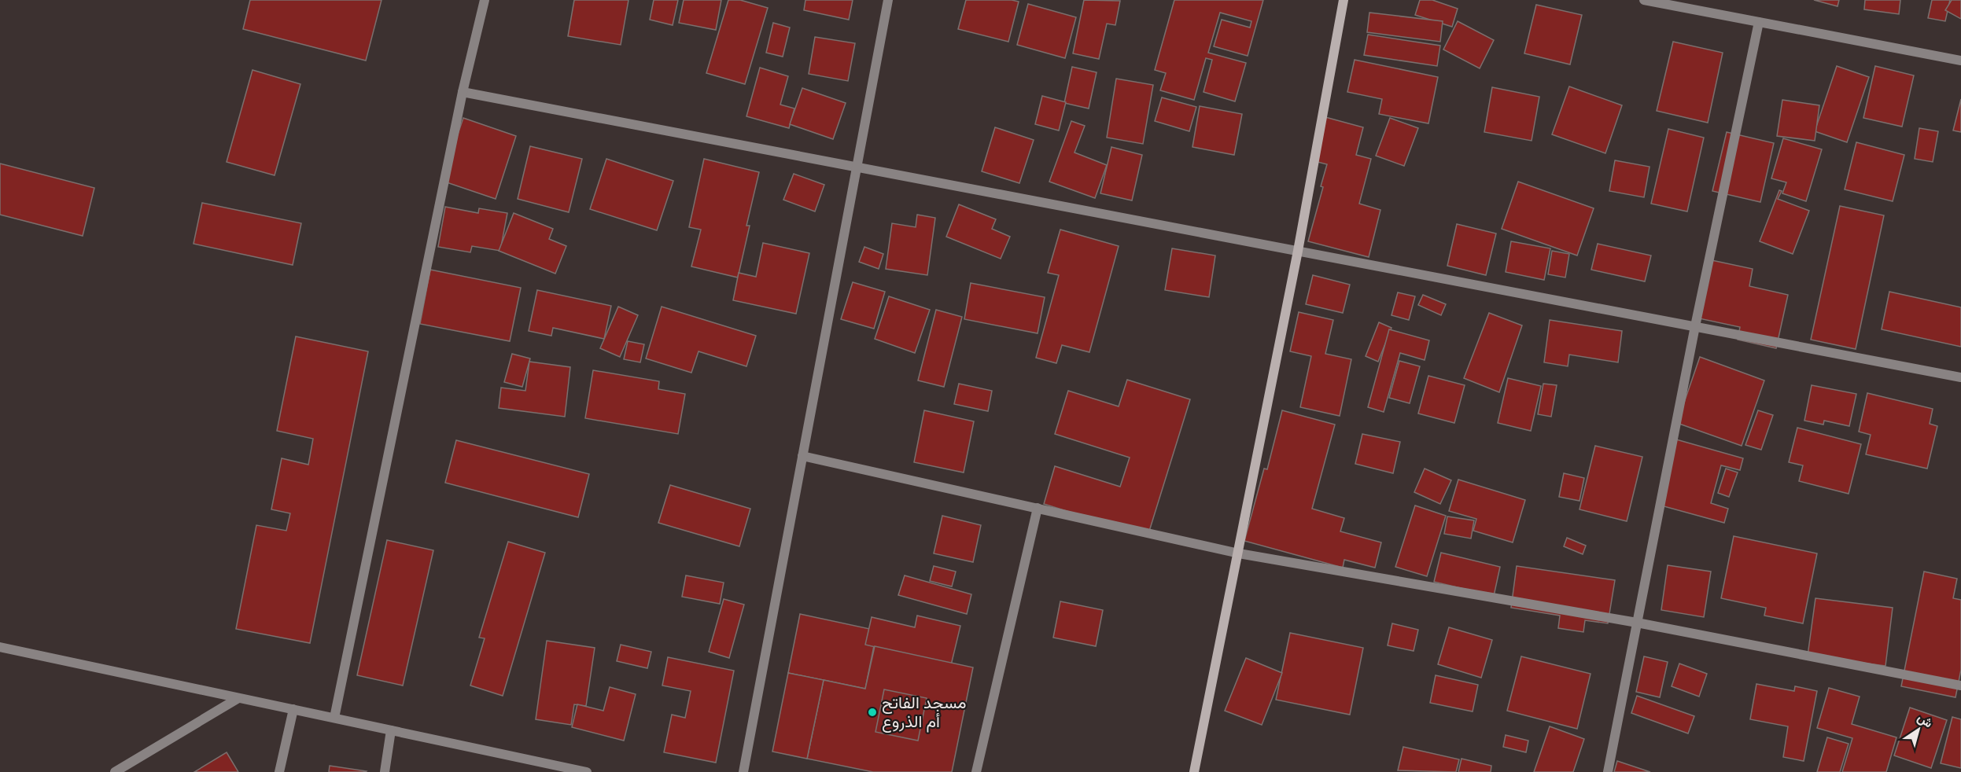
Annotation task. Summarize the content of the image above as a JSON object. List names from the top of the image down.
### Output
{
  "places": ["مسجد الفاتح أم الذروع"],
  "north": "top right"
}
